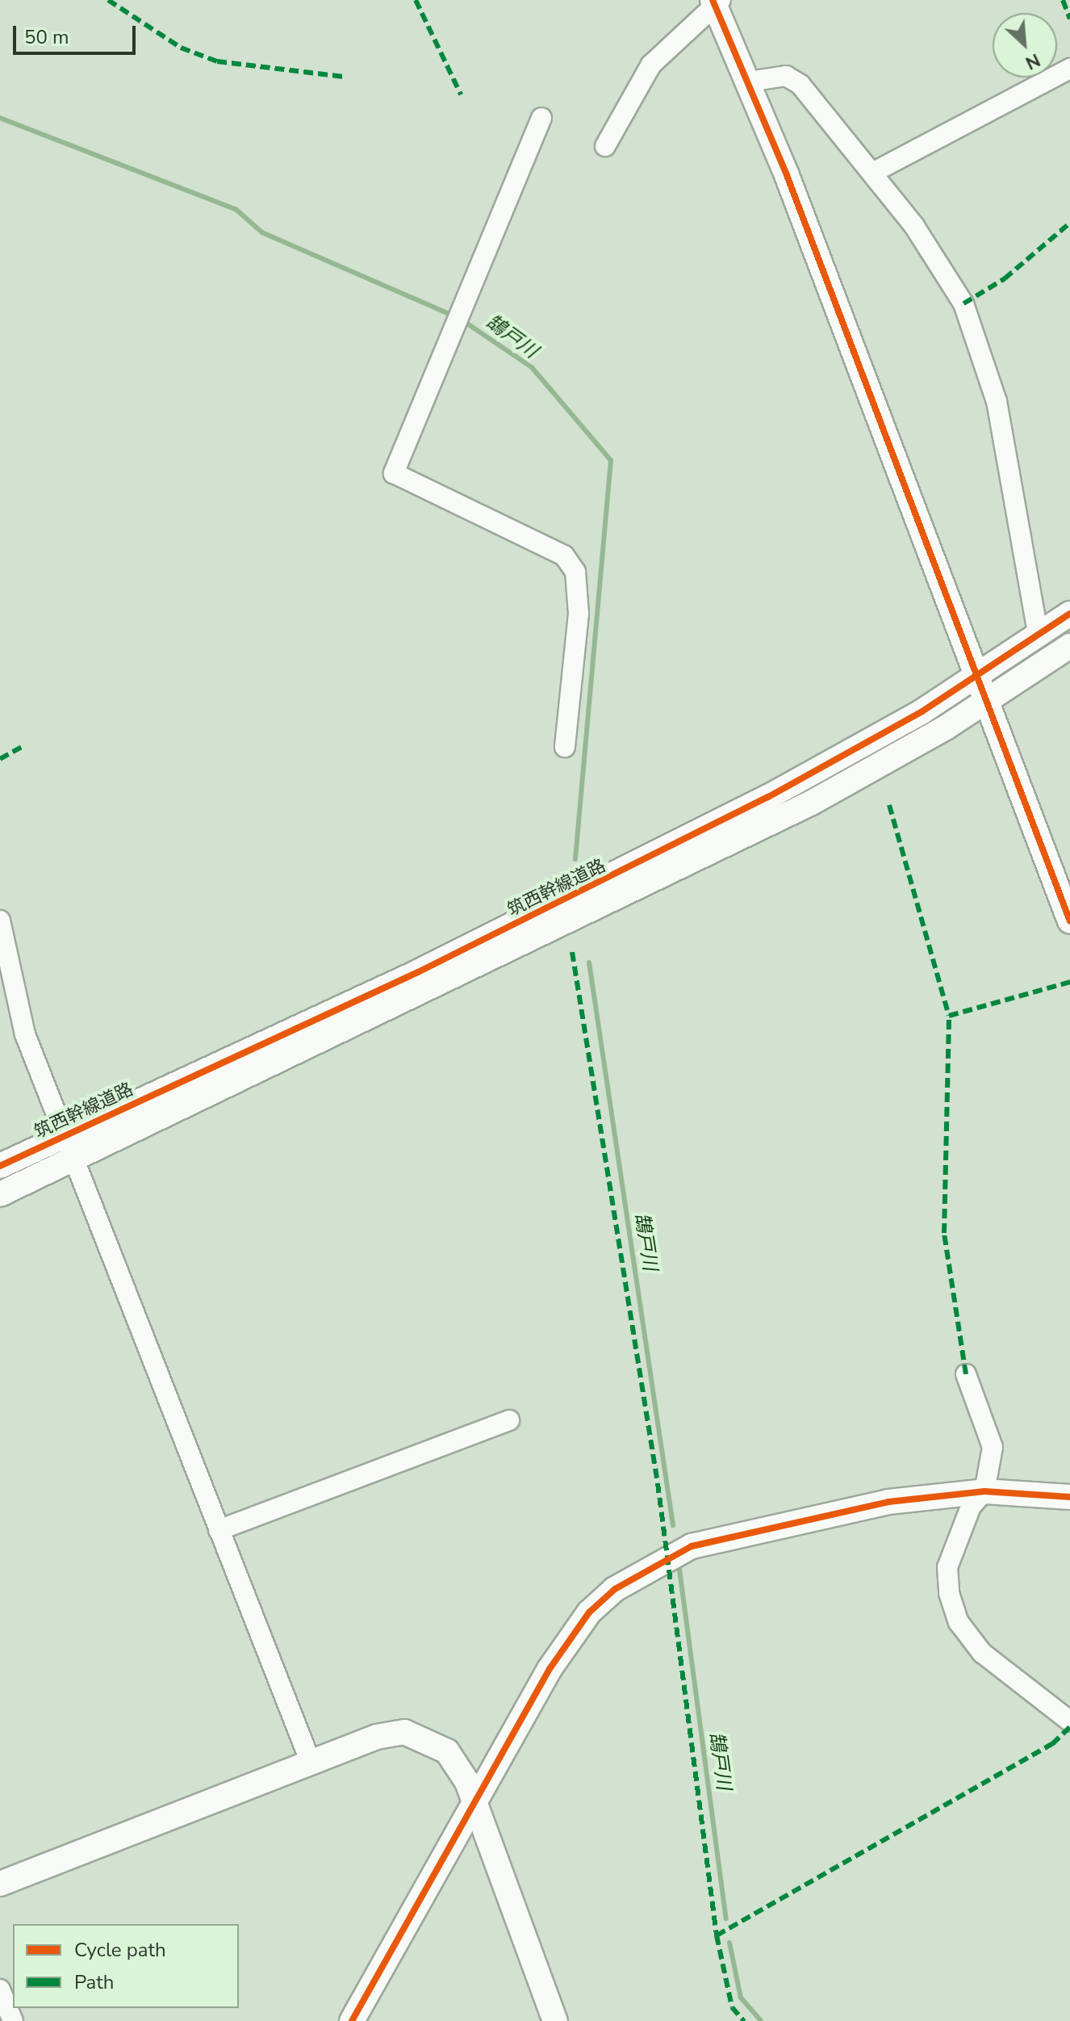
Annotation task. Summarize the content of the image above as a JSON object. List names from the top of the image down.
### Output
{
  "streets": {
    "street": ["筑西幹線道路"]
  },
  "water": ["鵠戸川"],
  "legend": ["Cycle path", "Path"],
  "scale_bar": "50 m",
  "north": "bottom right"
}
